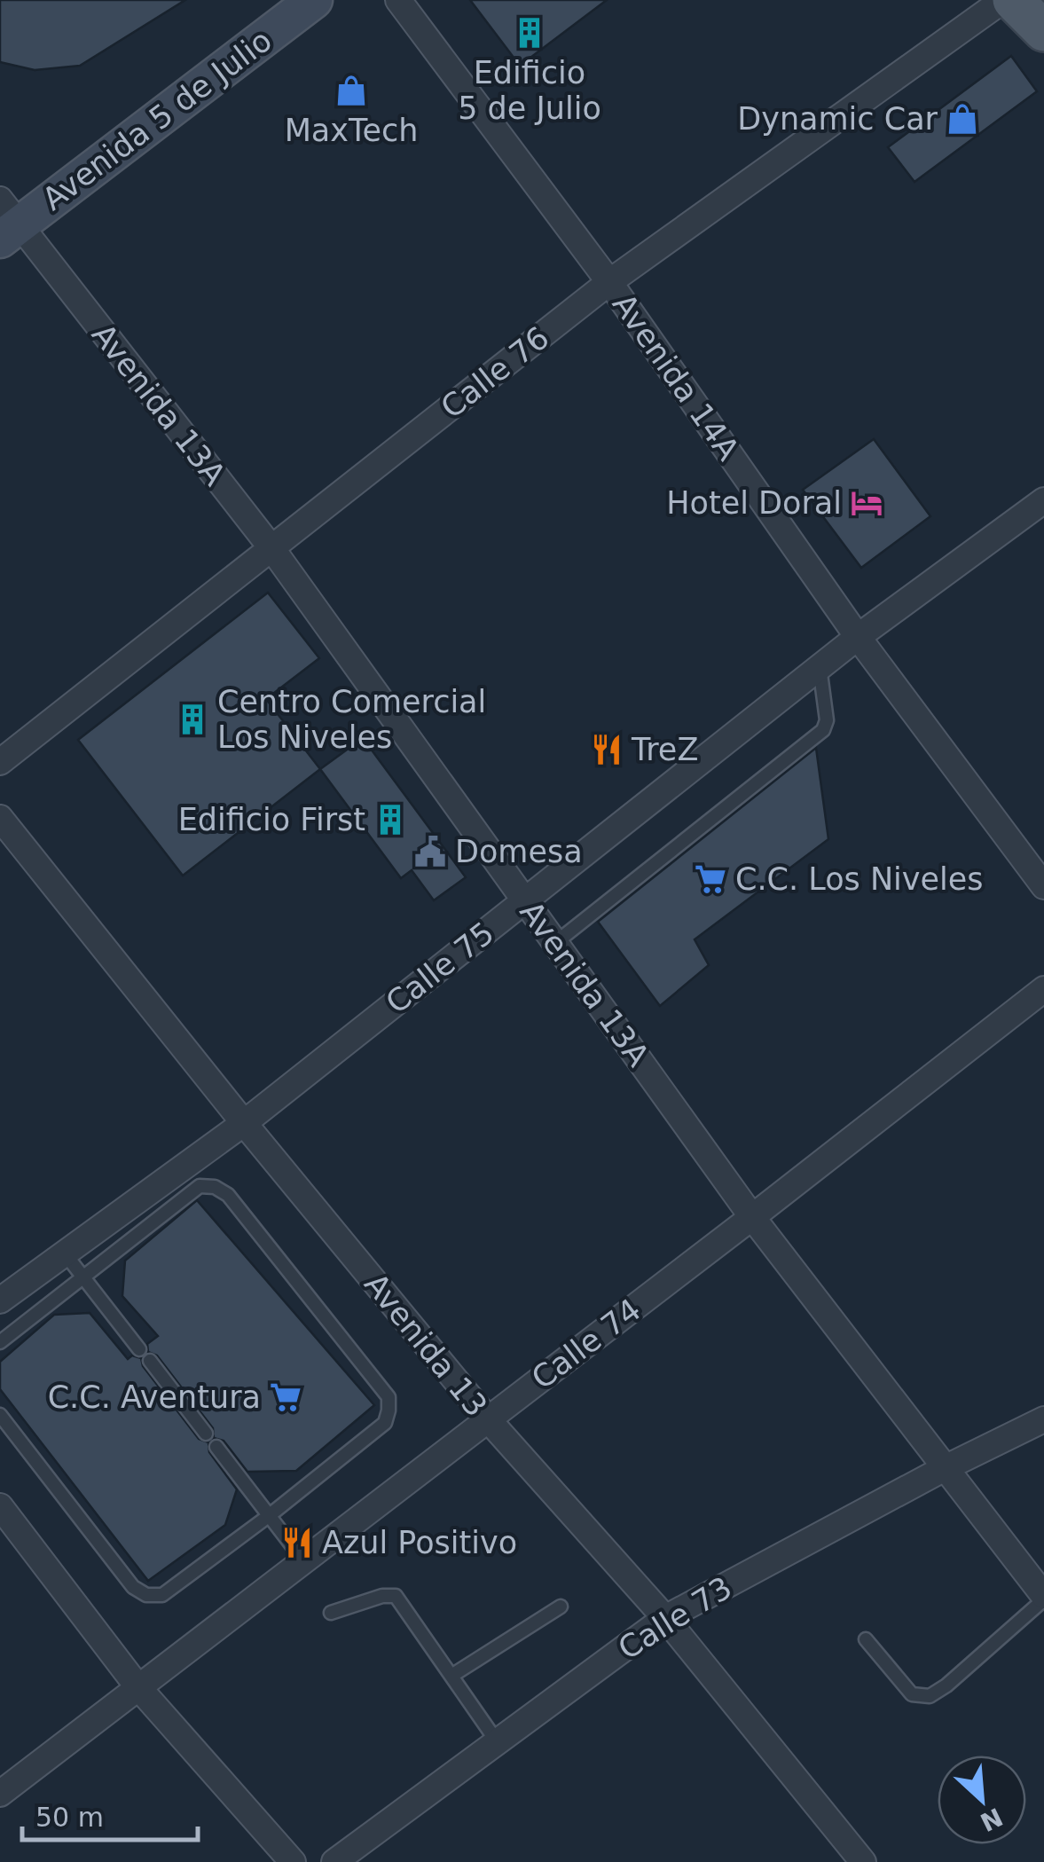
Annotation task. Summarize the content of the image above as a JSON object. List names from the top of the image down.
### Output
{
  "streets": {
    "main road": ["Avenida 5 de Julio"],
    "street": [
      "Calle 76",
      "Avenida 14A",
      "Avenida 13A",
      "Calle 75",
      "Calle 74",
      "Avenida 13",
      "Calle 73"
    ]
  },
  "crossings": [
    ["Avenida 5 de Julio", "Avenida 13A"],
    ["Calle 76", "Avenida 14A"],
    ["Calle 76", "Avenida 13A"],
    ["Avenida 14A", "Calle 75"],
    ["Avenida 13A", "Calle 75"],
    ["Avenida 13A", "Calle 74"],
    ["Avenida 13A", "Calle 73"],
    ["Calle 75", "Avenida 13"],
    ["Calle 74", "Avenida 13"],
    ["Avenida 13", "Calle 73"]
  ],
  "places": {
    "building": ["Edificio 5 de Julio", "Centro Comercial Los Niveles", "Edificio First"],
    "shop": ["MaxTech", "Dynamic Car"],
    "hotel": ["Hotel Doral"],
    "restaurant": ["TreZ", "Azul Positivo"],
    "public building": ["Domesa"],
    "supermarket": ["C.C. Los Niveles", "C.C. Aventura"]
  },
  "scale_bar": "50 m",
  "north": "bottom right"
}
